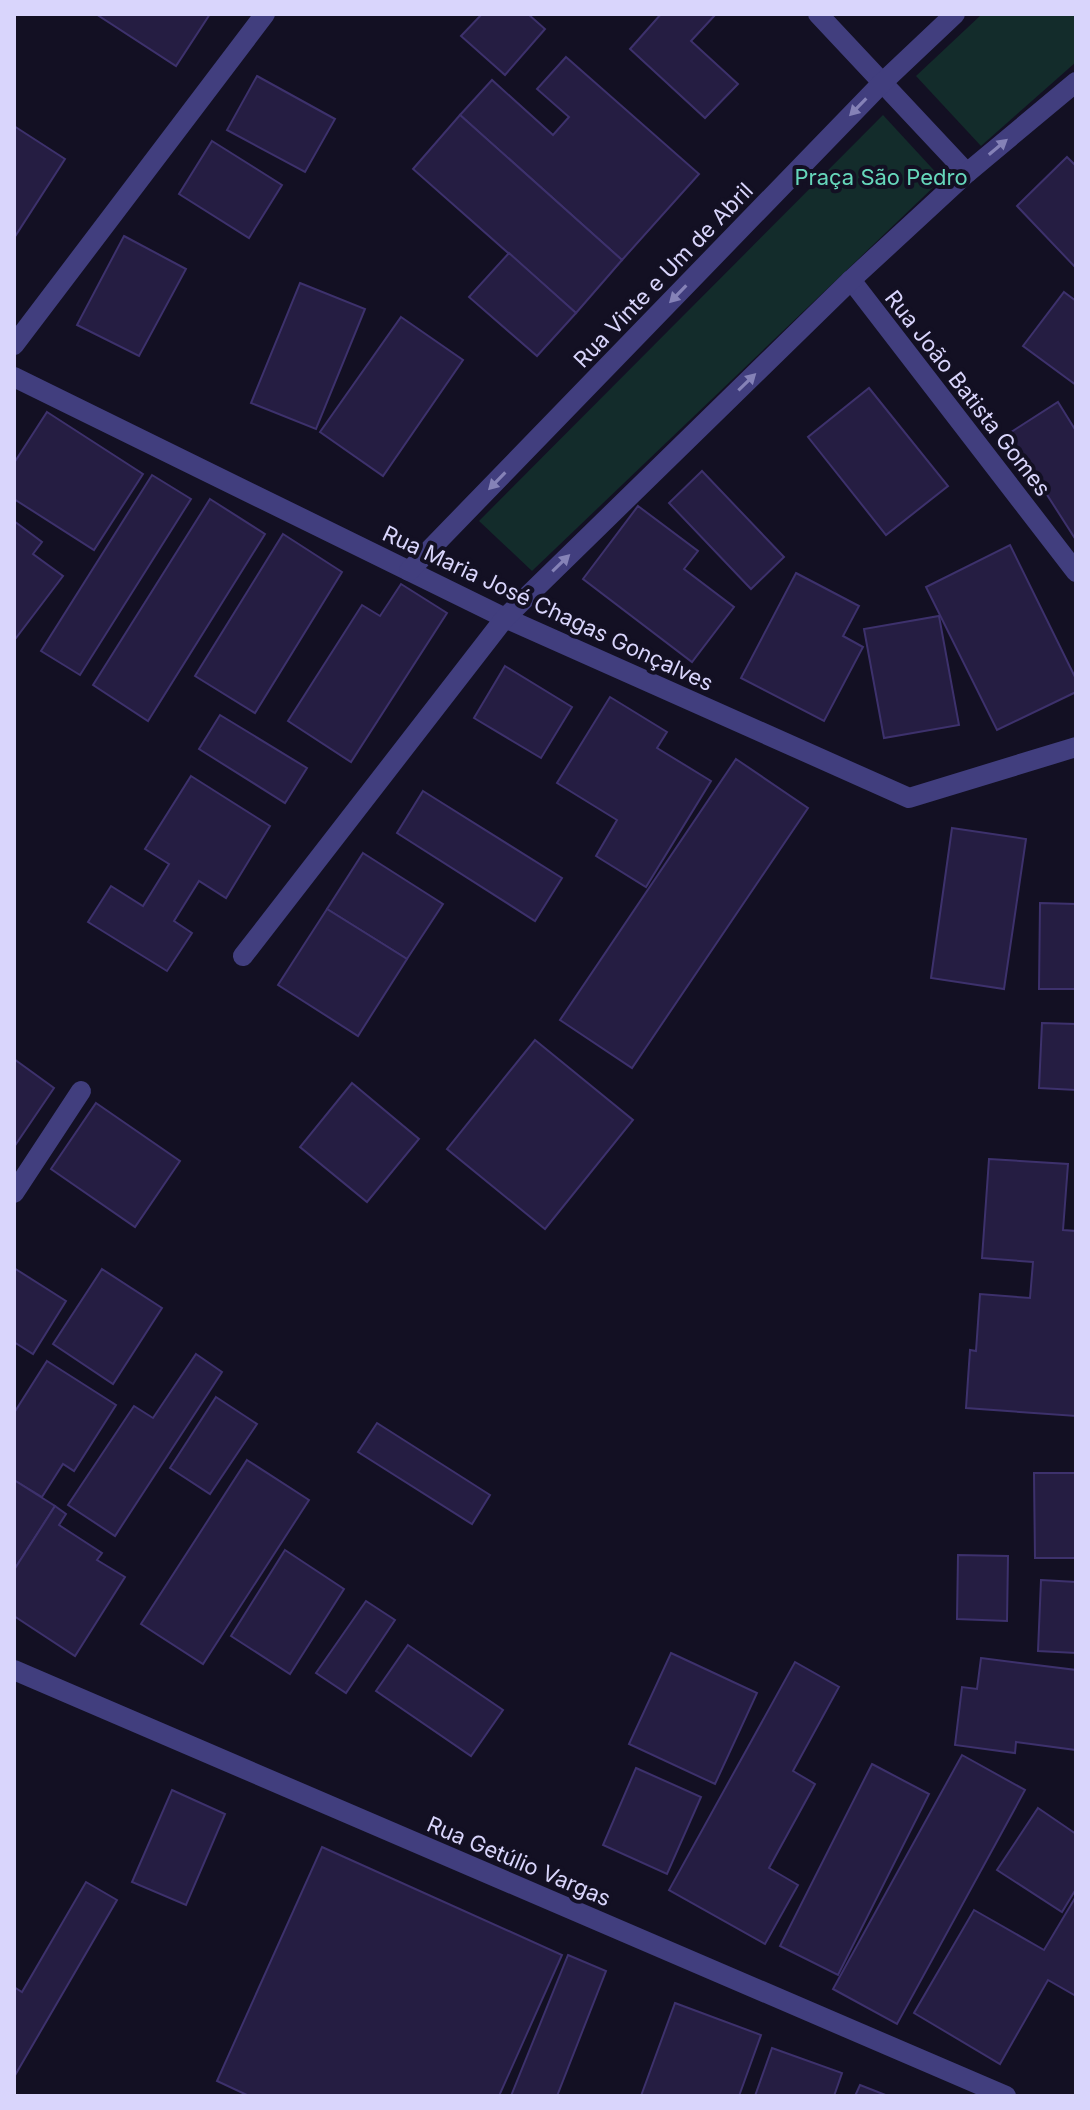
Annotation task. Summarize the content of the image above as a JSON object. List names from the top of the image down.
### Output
{
  "streets": {
    "street": [
      "Rua Vinte e Um de Abril",
      "Rua João Batista Gomes",
      "Rua Maria José Chagas Gonçalves",
      "Rua Getúlio Vargas"
    ]
  },
  "crossings": [
    ["Rua Vinte e Um de Abril", "Rua Maria José Chagas Gonçalves"]
  ],
  "parks": ["Praça São Pedro"]
}
